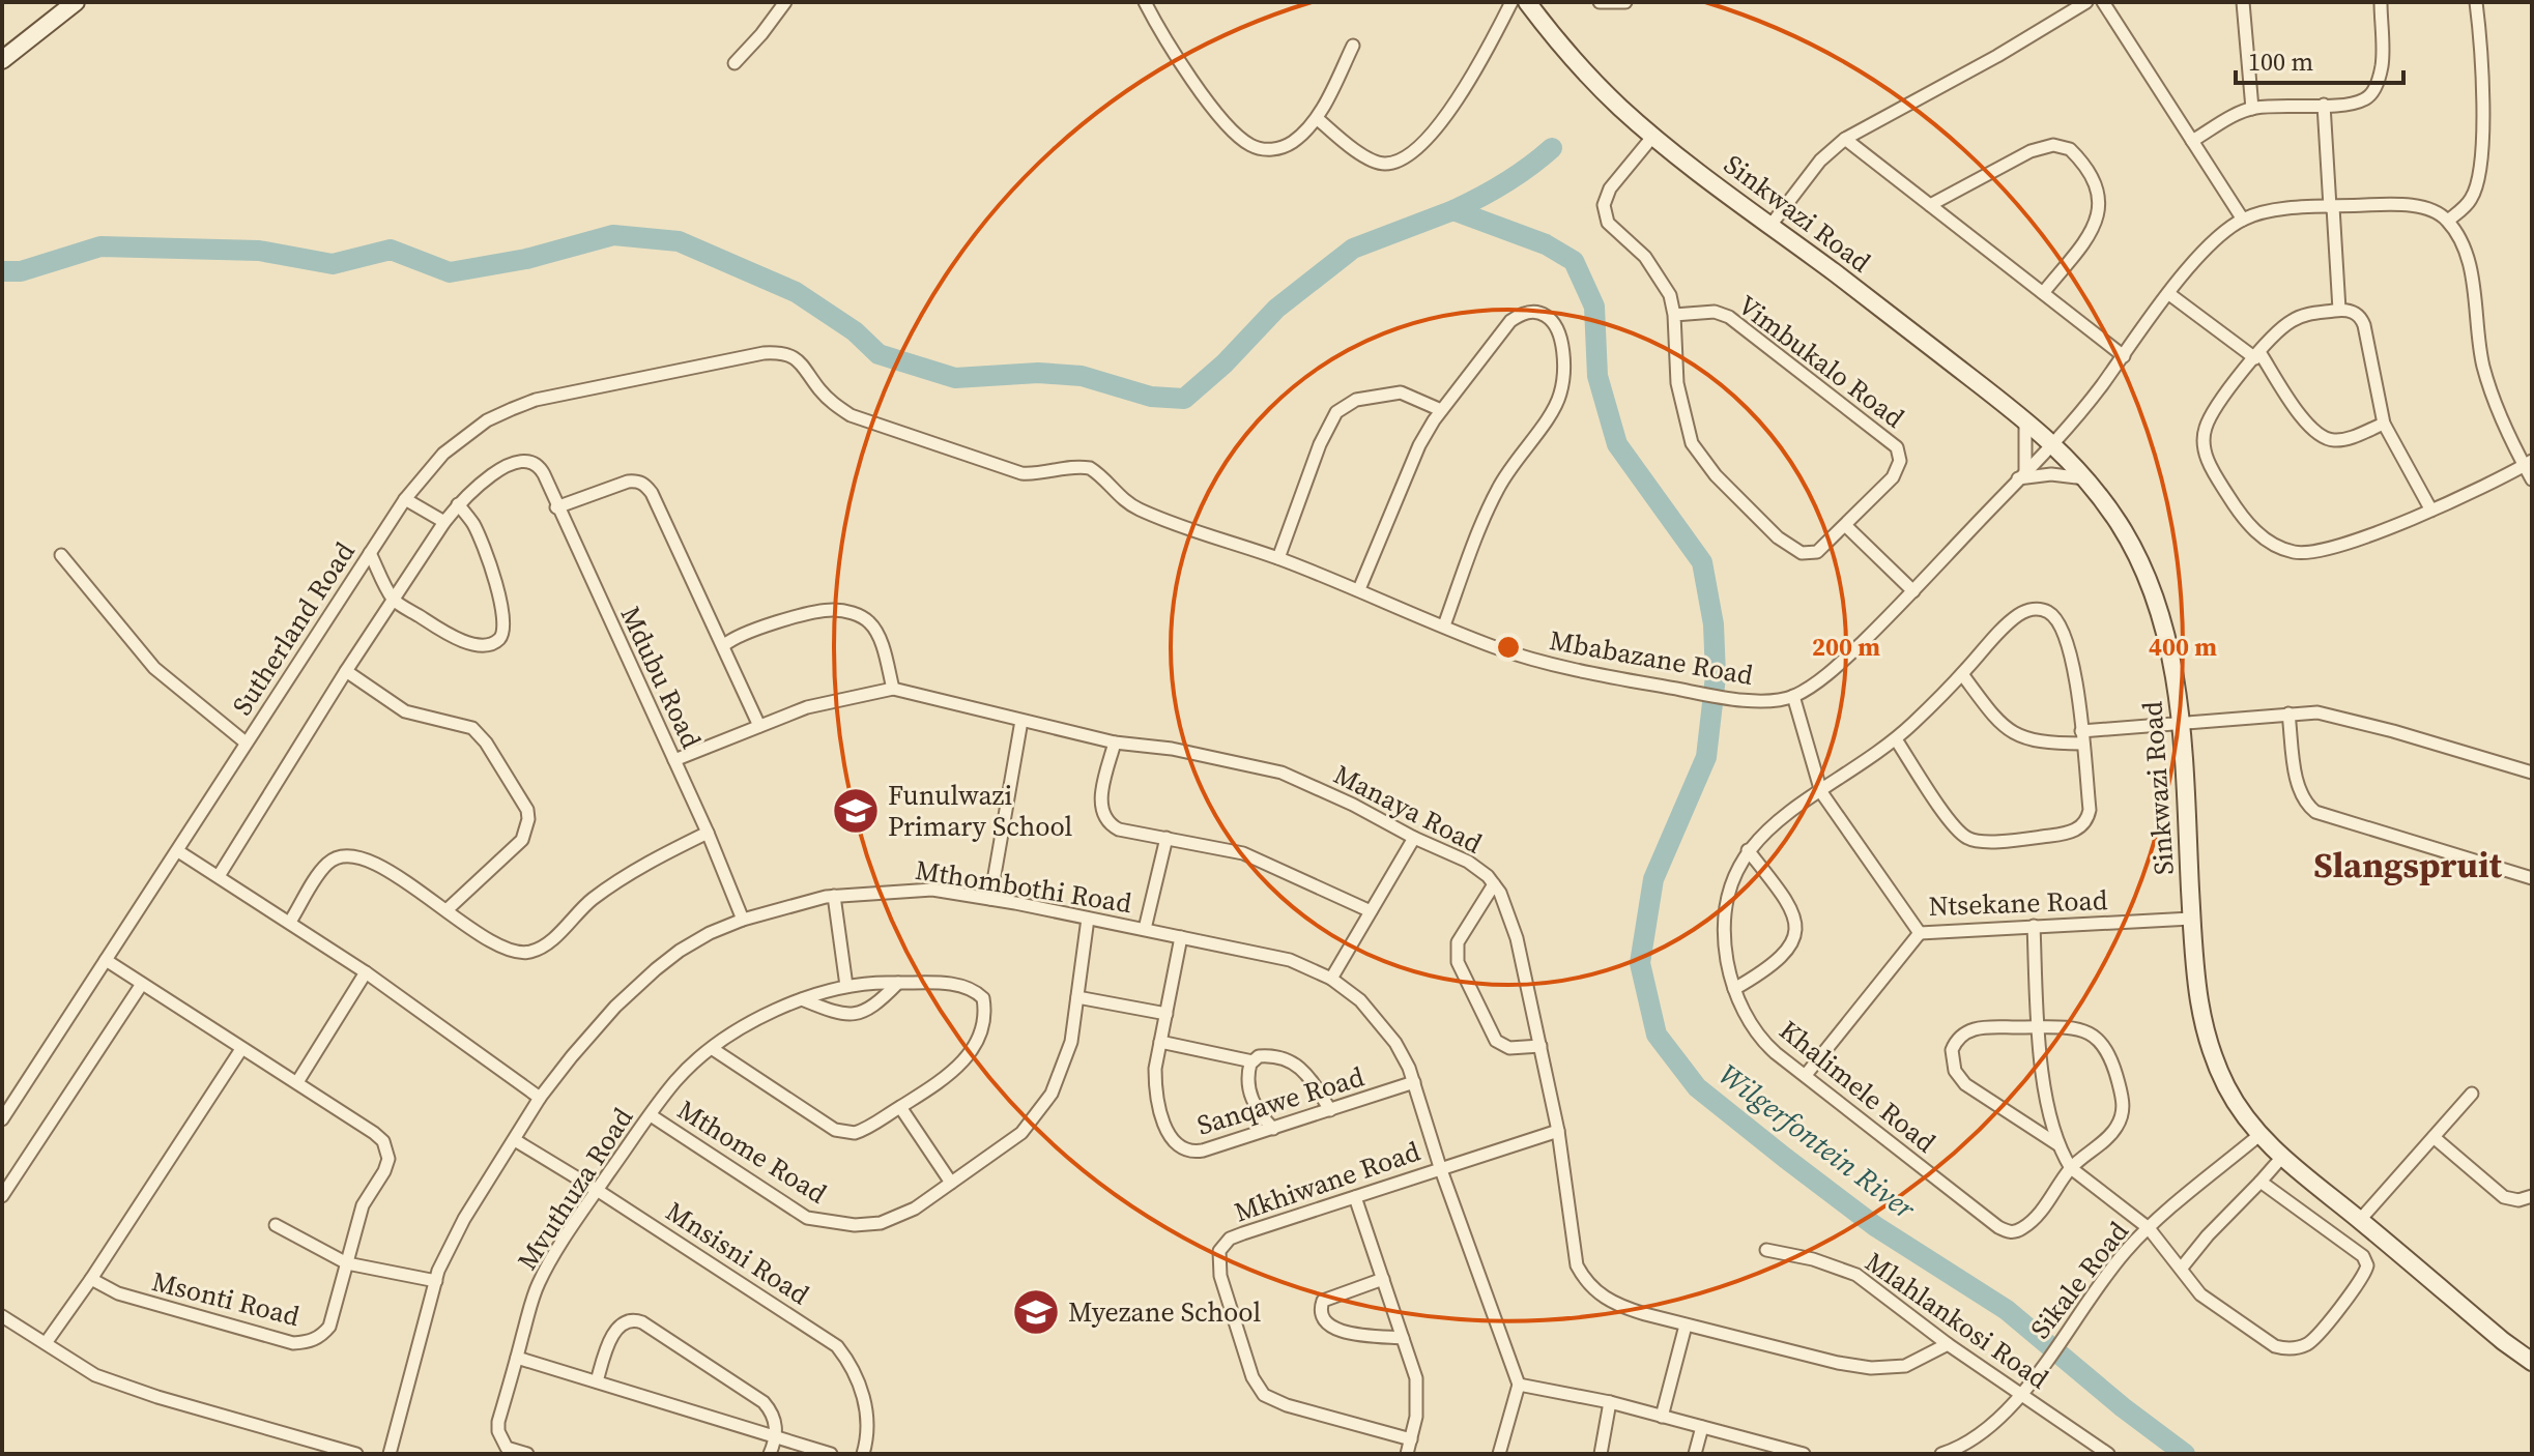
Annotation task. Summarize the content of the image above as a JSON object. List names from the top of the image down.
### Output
{
  "streets": {
    "street": [
      "Sinkwazi Road",
      "Vimbukalo Road",
      "Sutherland Road",
      "Mbabazane Road",
      "Mdubu Road",
      "Manaya Road",
      "Mthombothi Road",
      "Ntsekane Road",
      "Khalimele Road",
      "Sanqawe Road",
      "Mthome Road",
      "Mkhiwane Road",
      "Mvuthuza Road",
      "Mnsisni Road",
      "Sikale Road",
      "Msonti Road",
      "Mlahlankosi Road"
    ]
  },
  "crossings": [
    ["Sinkwazi Road", "Vimbukalo Road"],
    ["Sinkwazi Road", "Ntsekane Road"],
    ["Sinkwazi Road", "Sikale Road"],
    ["Sutherland Road", "Mbabazane Road"],
    ["Sutherland Road", "Msonti Road"],
    ["Mbabazane Road", "Ntsekane Road"],
    ["Mdubu Road", "Manaya Road"],
    ["Mdubu Road", "Mthombothi Road"],
    ["Manaya Road", "Mkhiwane Road"],
    ["Manaya Road", "Mlahlankosi Road"],
    ["Mthombothi Road", "Sanqawe Road"],
    ["Mthombothi Road", "Mthome Road"],
    ["Mthombothi Road", "Mkhiwane Road"],
    ["Mthombothi Road", "Mnsisni Road"],
    ["Ntsekane Road", "Khalimele Road"],
    ["Mthome Road", "Mvuthuza Road"],
    ["Mvuthuza Road", "Mnsisni Road"],
    ["Sikale Road", "Mlahlankosi Road"]
  ],
  "districts": ["Slangspruit"],
  "water": ["Wilgerfontein River"],
  "places": {
    "school or university": ["Funulwazi Primary School", "Myezane School"]
  },
  "scale_bar": "100 m",
  "rings": ["200 m", "400 m"]
}
